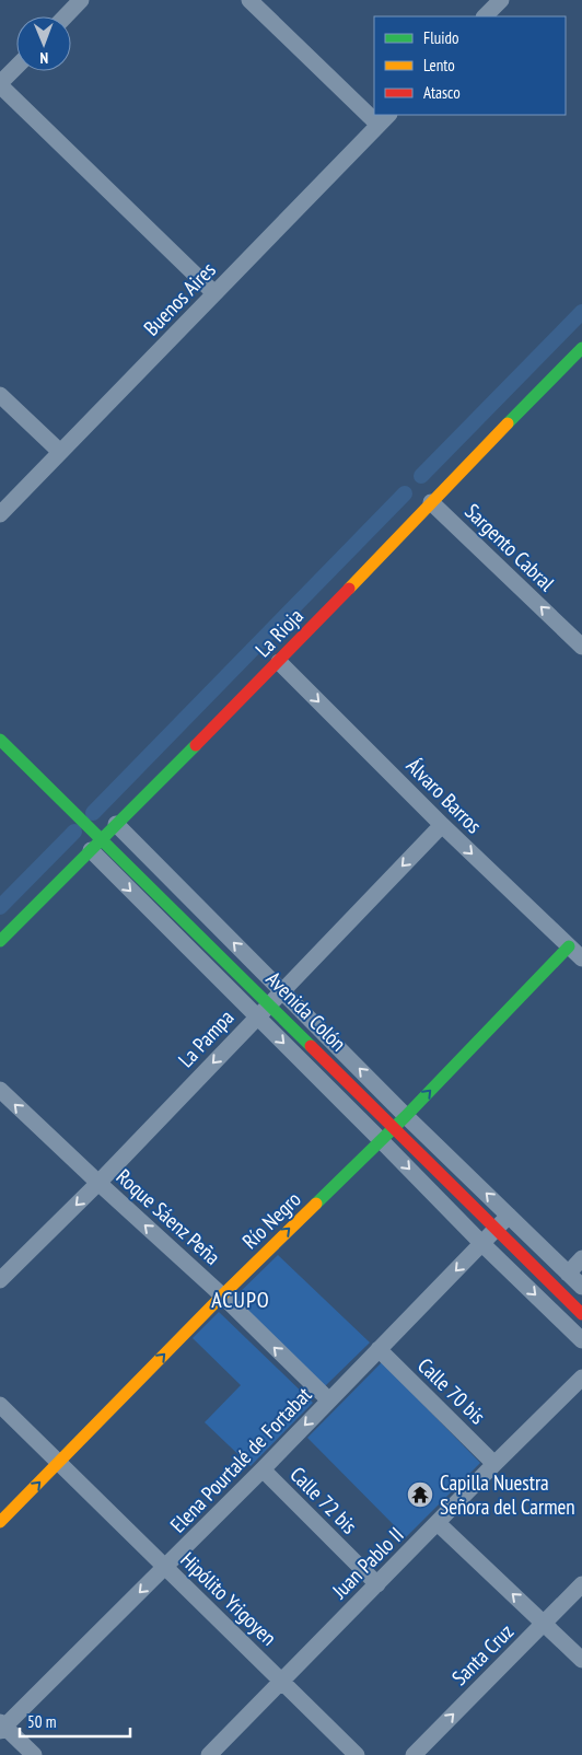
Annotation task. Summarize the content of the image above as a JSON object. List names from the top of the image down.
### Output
{
  "streets": {
    "street": [
      "Buenos Aires",
      "Sargento Cabral",
      "La Rioja",
      "Álvaro Barros",
      "Avenida Colón",
      "La Pampa",
      "Roque Sáenz Peña",
      "Río Negro",
      "Calle 70 bis",
      "Elena Pourtalé de Fortabat",
      "Calle 72 bis",
      "Juan Pablo II",
      "Hipólito Yrigoyen",
      "Santa Cruz"
    ]
  },
  "crossings": [
    ["Sargento Cabral", "La Rioja"],
    ["La Rioja", "Álvaro Barros"],
    ["La Rioja", "Avenida Colón"],
    ["Álvaro Barros", "La Pampa"],
    ["Álvaro Barros", "Río Negro"],
    ["Avenida Colón", "La Pampa"],
    ["Avenida Colón", "Río Negro"],
    ["Avenida Colón", "Elena Pourtalé de Fortabat"],
    ["La Pampa", "Roque Sáenz Peña"],
    ["Roque Sáenz Peña", "Río Negro"],
    ["Roque Sáenz Peña", "Elena Pourtalé de Fortabat"],
    ["Río Negro", "Hipólito Yrigoyen"],
    ["Calle 70 bis", "Elena Pourtalé de Fortabat"],
    ["Calle 70 bis", "Juan Pablo II"],
    ["Elena Pourtalé de Fortabat", "Calle 72 bis"],
    ["Elena Pourtalé de Fortabat", "Hipólito Yrigoyen"],
    ["Calle 72 bis", "Juan Pablo II"],
    ["Juan Pablo II", "Hipólito Yrigoyen"]
  ],
  "one_way": [
    "Sargento Cabral",
    "Álvaro Barros",
    "La Pampa",
    "Roque Sáenz Peña",
    "Río Negro",
    "Elena Pourtalé de Fortabat",
    "Santa Cruz"
  ],
  "districts": ["ACUPO"],
  "places": {
    "temple": ["Capilla Nuestra Señora del Carmen"]
  },
  "legend": ["Fluido", "Lento", "Atasco"],
  "scale_bar": "50 m",
  "north": "bottom"
}
